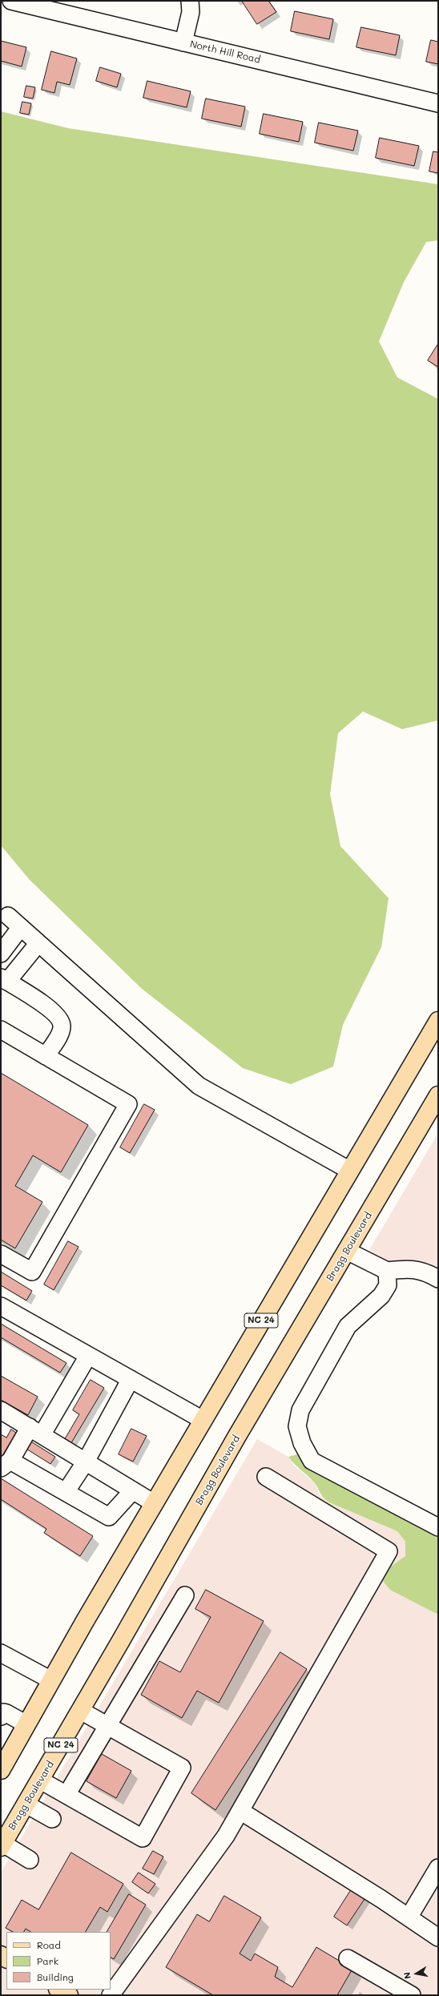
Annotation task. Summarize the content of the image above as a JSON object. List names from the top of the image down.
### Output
{
  "streets": {
    "main road": ["Bragg Boulevard", "NC 24"],
    "street": ["North Hill Road"]
  },
  "legend": ["Road", "Park", "Building"],
  "north": "left"
}
